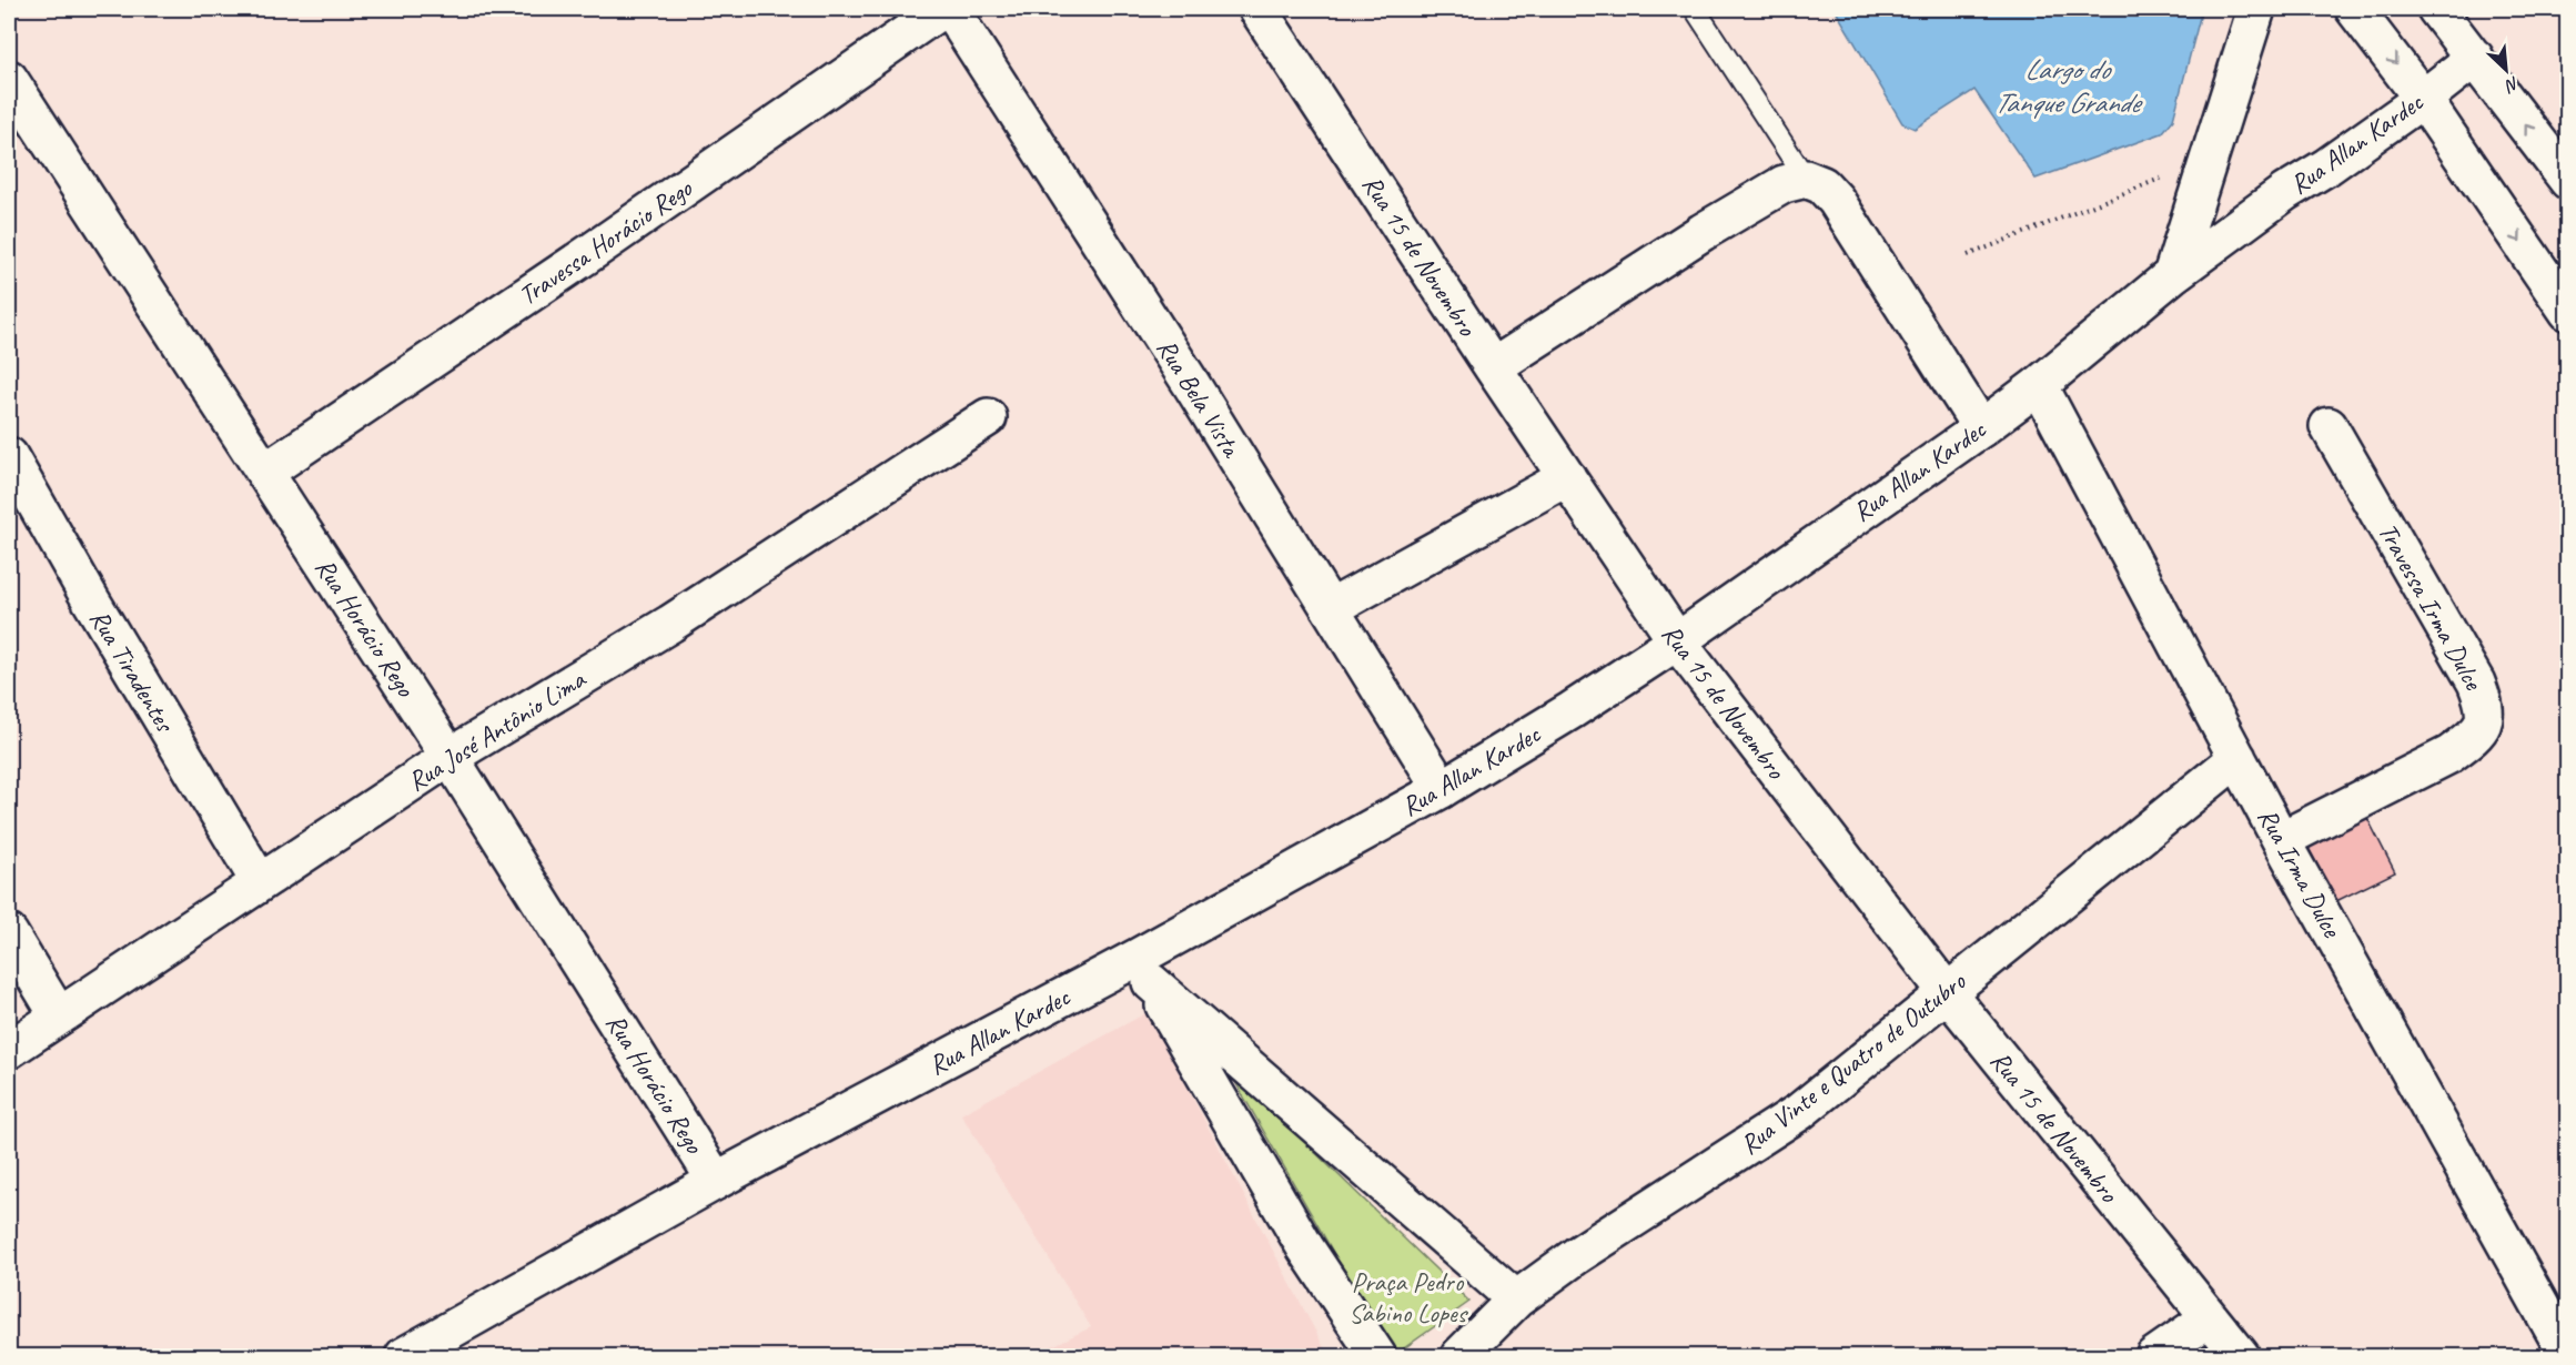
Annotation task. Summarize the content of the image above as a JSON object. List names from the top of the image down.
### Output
{
  "streets": {
    "street": [
      "Rua Allan Kardec",
      "Travessa Horácio Rego",
      "Rua 15 de Novembro",
      "Rua Bela Vista",
      "Travessa Irma Dulce",
      "Rua Horácio Rego",
      "Rua Tiradentes",
      "Rua José Antônio Lima",
      "Rua Irma Dulce",
      "Rua Vinte e Quatro de Outubro"
    ]
  },
  "crossings": [
    ["Rua Allan Kardec", "Rua 15 de Novembro"],
    ["Rua Allan Kardec", "Rua Bela Vista"],
    ["Rua Allan Kardec", "Rua Horácio Rego"],
    ["Rua Allan Kardec", "Rua Irma Dulce"],
    ["Travessa Horácio Rego", "Rua Horácio Rego"],
    ["Rua 15 de Novembro", "Rua Vinte e Quatro de Outubro"],
    ["Travessa Irma Dulce", "Rua Irma Dulce"],
    ["Rua Horácio Rego", "Rua José Antônio Lima"],
    ["Rua Tiradentes", "Rua José Antônio Lima"],
    ["Rua Irma Dulce", "Rua Vinte e Quatro de Outubro"]
  ],
  "water": ["Largo do Tanque Grande"],
  "parks": ["Praça Pedro Sabino Lopes"],
  "north": "bottom right"
}
